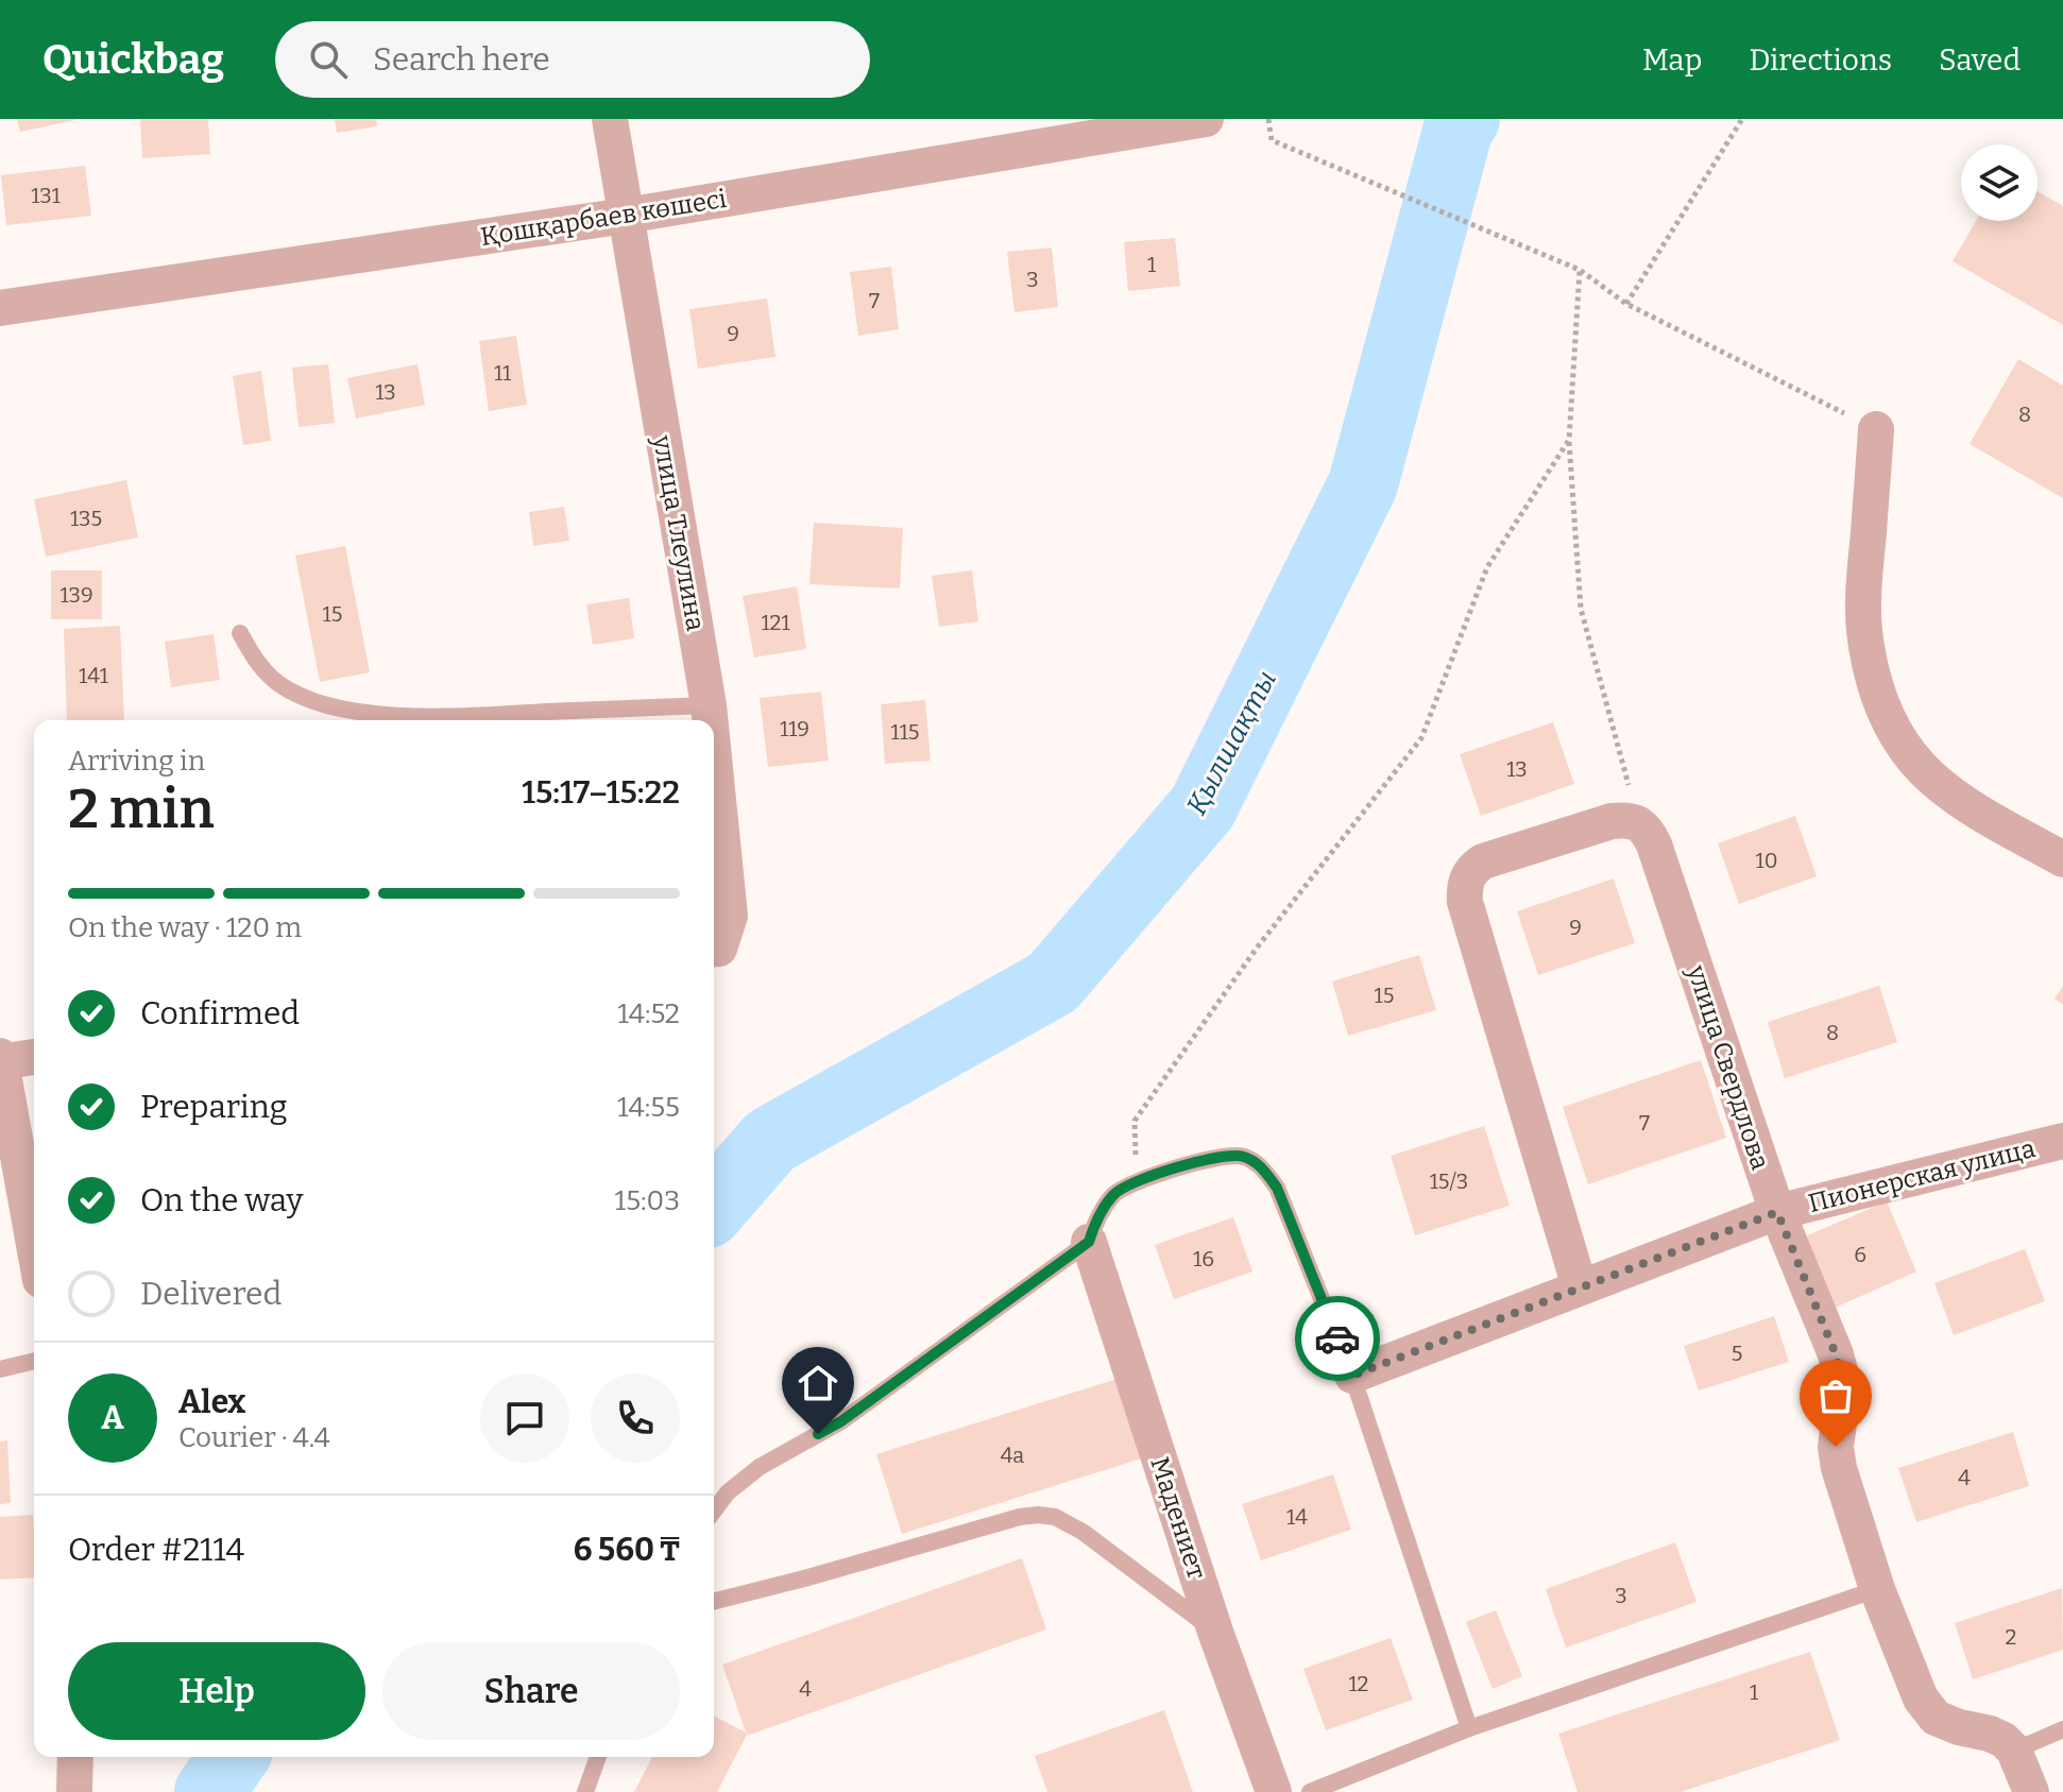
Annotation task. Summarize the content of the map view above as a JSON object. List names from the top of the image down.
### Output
{
  "streets": {
    "street": [
      "Қошқарбаев көшесі",
      "улица Тлеулина",
      "улица Свердлова",
      "Пионерская улица",
      "Мадениет"
    ]
  },
  "crossings": [
    ["Қошқарбаев көшесі", "улица Тлеулина"],
    ["улица Свердлова", "Пионерская улица"]
  ],
  "water": ["Қылшақты"],
  "house_numbers": [
    "131",
    "1",
    "3",
    "7",
    "9",
    "11",
    "13",
    "8",
    "135",
    "139",
    "15",
    "121",
    "141",
    "119",
    "115",
    "13",
    "10",
    "9",
    "15",
    "8",
    "7",
    "15/3",
    "6",
    "16",
    "5",
    "4а",
    "4",
    "14",
    "3",
    "2",
    "12",
    "4",
    "1"
  ],
  "page": {
    "header": "Quickbag",
    "search": "Search here",
    "nav": ["Map", "Directions", "Saved"],
    "heading": ["2 min", "Arriving in", "15:17–15:22"],
    "panel": [
      "Alex",
      "Courier · 4.4",
      "Order #2114",
      "6 560 ₸"
    ],
    "bar": "On the way · 120 m",
    "list": [
      ["Confirmed", "14:52"],
      ["Preparing", "14:55"],
      ["On the way", "15:03"],
      "Delivered"
    ],
    "round": "A",
    "buttons": ["Help", "Share"]
  }
}
